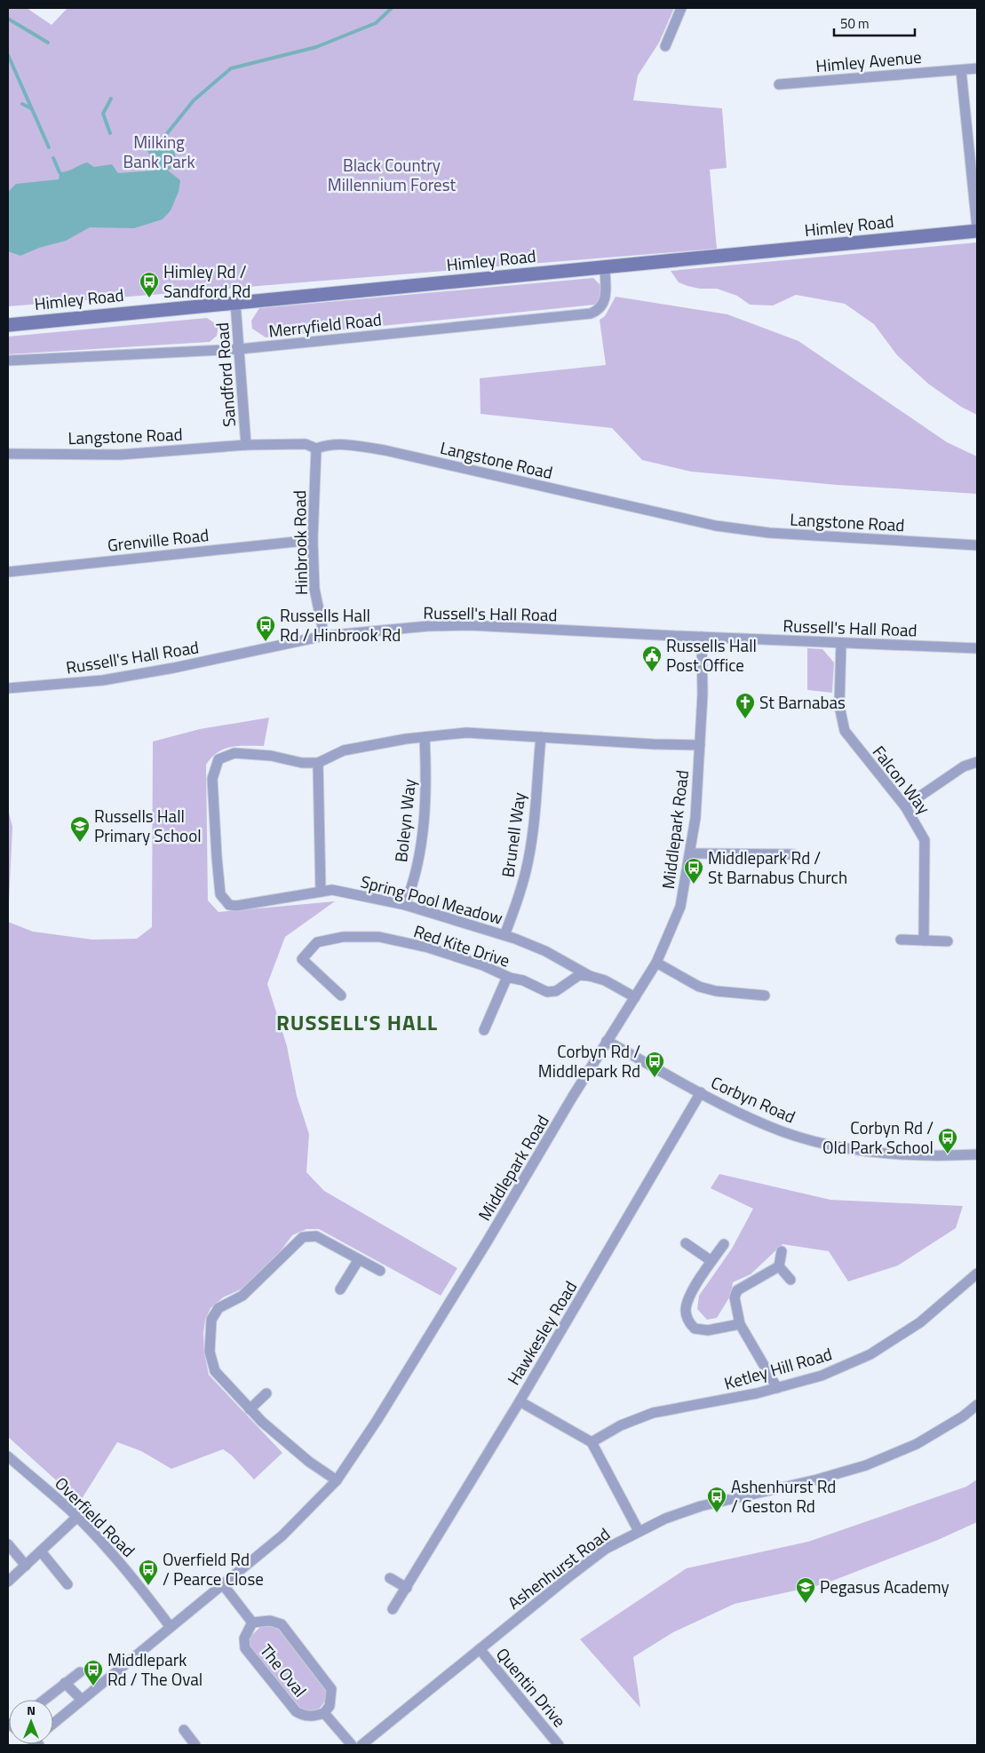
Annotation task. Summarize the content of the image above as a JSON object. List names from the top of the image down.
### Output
{
  "streets": {
    "main road": ["Himley Road"],
    "street": [
      "Himley Avenue",
      "Merryfield Road",
      "Sandford Road",
      "Langstone Road",
      "Grenville Road",
      "Hinbrook Road",
      "Russell's Hall Road",
      "Falcon Way",
      "Boleyn Way",
      "Middlepark Road",
      "Brunell Way",
      "Spring Pool Meadow",
      "Red Kite Drive",
      "Corbyn Road",
      "Hawkesley Road",
      "Ketley Hill Road",
      "Overfield Road",
      "Ashenhurst Road",
      "The Oval",
      "Quentin Drive"
    ]
  },
  "crossings": [
    ["Himley Road", "Merryfield Road"],
    ["Himley Road", "Sandford Road"],
    ["Merryfield Road", "Sandford Road"],
    ["Sandford Road", "Langstone Road"],
    ["Langstone Road", "Hinbrook Road"],
    ["Grenville Road", "Hinbrook Road"],
    ["Hinbrook Road", "Russell's Hall Road"],
    ["Russell's Hall Road", "Falcon Way"],
    ["Russell's Hall Road", "Middlepark Road"],
    ["Boleyn Way", "Spring Pool Meadow"],
    ["Middlepark Road", "Spring Pool Meadow"],
    ["Middlepark Road", "Corbyn Road"],
    ["Middlepark Road", "Overfield Road"],
    ["Brunell Way", "Spring Pool Meadow"],
    ["Spring Pool Meadow", "Red Kite Drive"],
    ["Corbyn Road", "Hawkesley Road"],
    ["Ashenhurst Road", "Quentin Drive"]
  ],
  "districts": ["RUSSELL'S HALL"],
  "parks": ["Milking Bank Park", "Black Country Millennium Forest"],
  "places": {
    "bus stop": [
      "Himley Rd / Sandford Rd",
      "Russells Hall Rd / Hinbrook Rd",
      "Middlepark Rd / St Barnabus Church",
      "Corbyn Rd / Middlepark Rd",
      "Corbyn Rd / Old Park School",
      "Ashenhurst Rd / Geston Rd",
      "Overfield Rd / Pearce Close",
      "Middlepark Rd / The Oval"
    ],
    "public building": ["Russells Hall Post Office"],
    "church": ["St Barnabas"],
    "school or university": ["Russells Hall Primary School", "Pegasus Academy"]
  },
  "scale_bar": "50 m",
  "north": "top"
}
